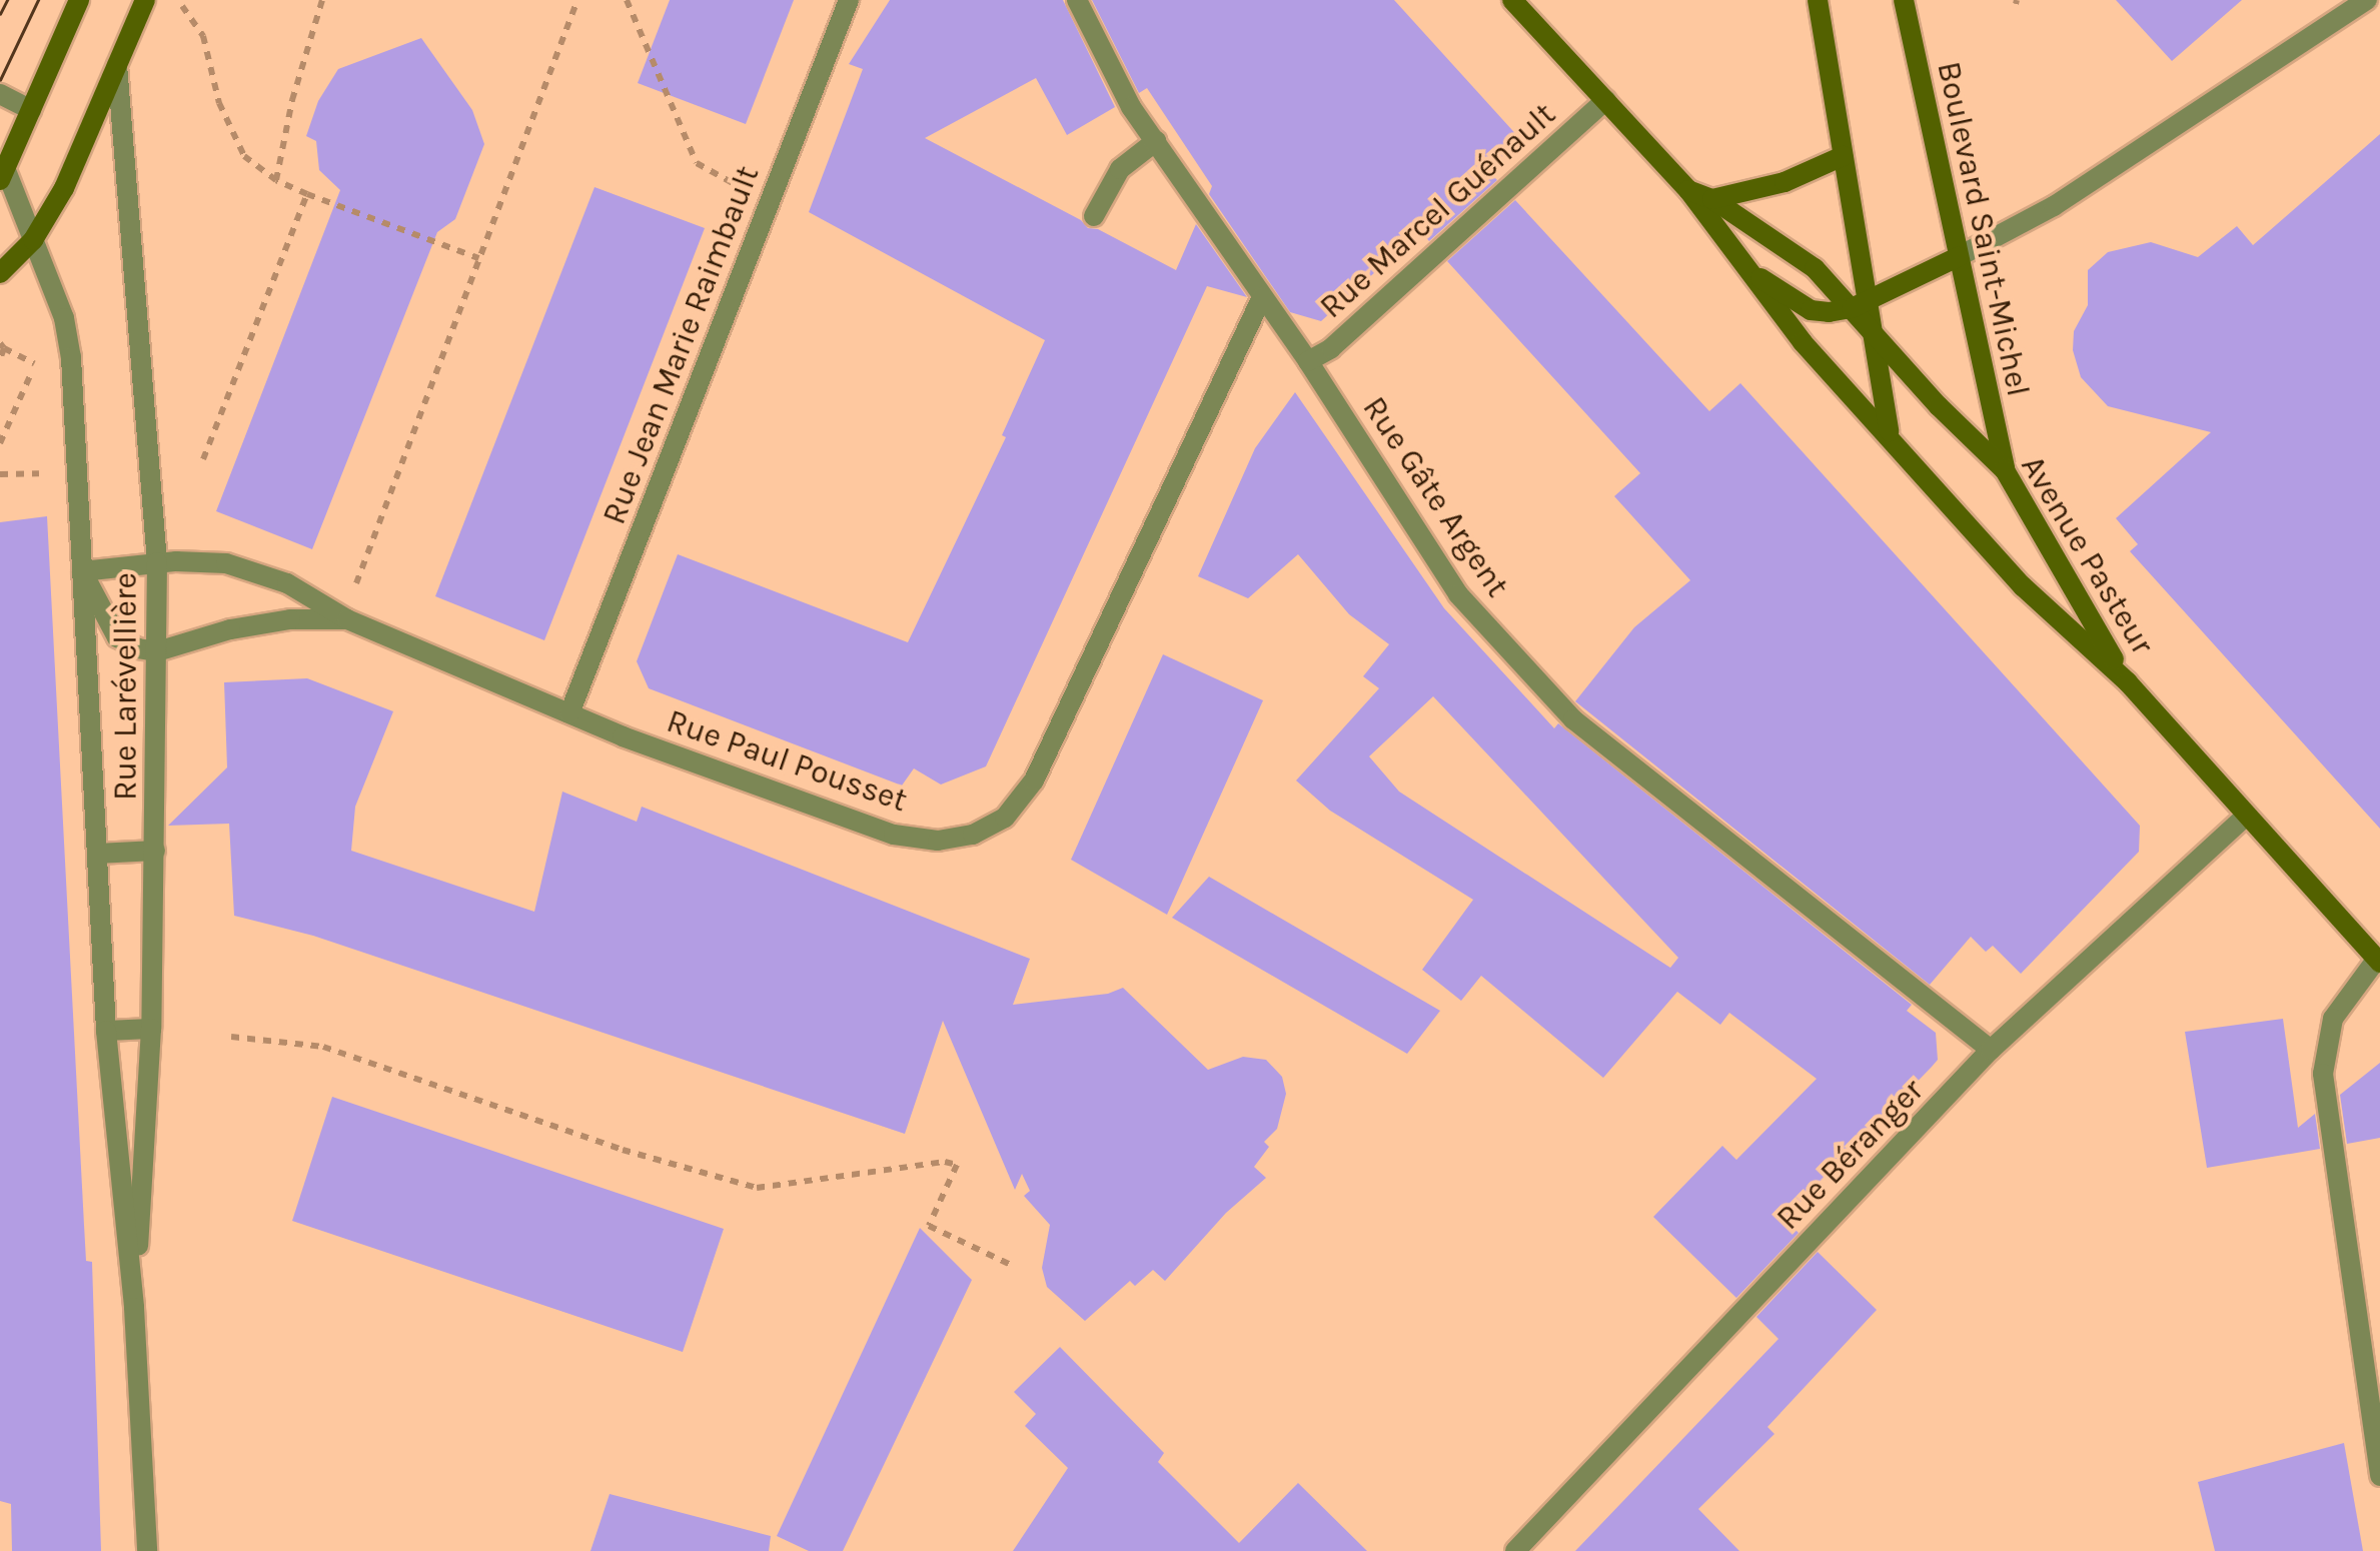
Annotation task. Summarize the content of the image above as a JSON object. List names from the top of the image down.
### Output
{
  "streets": {
    "main road": ["Boulevard Saint-Michel", "Avenue Pasteur"],
    "street": [
      "Rue Marcel Guénault",
      "Rue Jean Marie Raimbault",
      "Rue Gâte Argent",
      "Rue Larévellière",
      "Rue Paul Pousset",
      "Rue Béranger"
    ]
  },
  "crossings": [
    ["Rue Marcel Guénault", "Rue Gâte Argent"],
    ["Rue Marcel Guénault", "Avenue Pasteur"],
    ["Boulevard Saint-Michel", "Avenue Pasteur"],
    ["Rue Jean Marie Raimbault", "Rue Paul Pousset"],
    ["Rue Gâte Argent", "Rue Paul Pousset"],
    ["Rue Gâte Argent", "Rue Béranger"],
    ["Avenue Pasteur", "Rue Béranger"],
    ["Rue Larévellière", "Rue Paul Pousset"]
  ]
}
